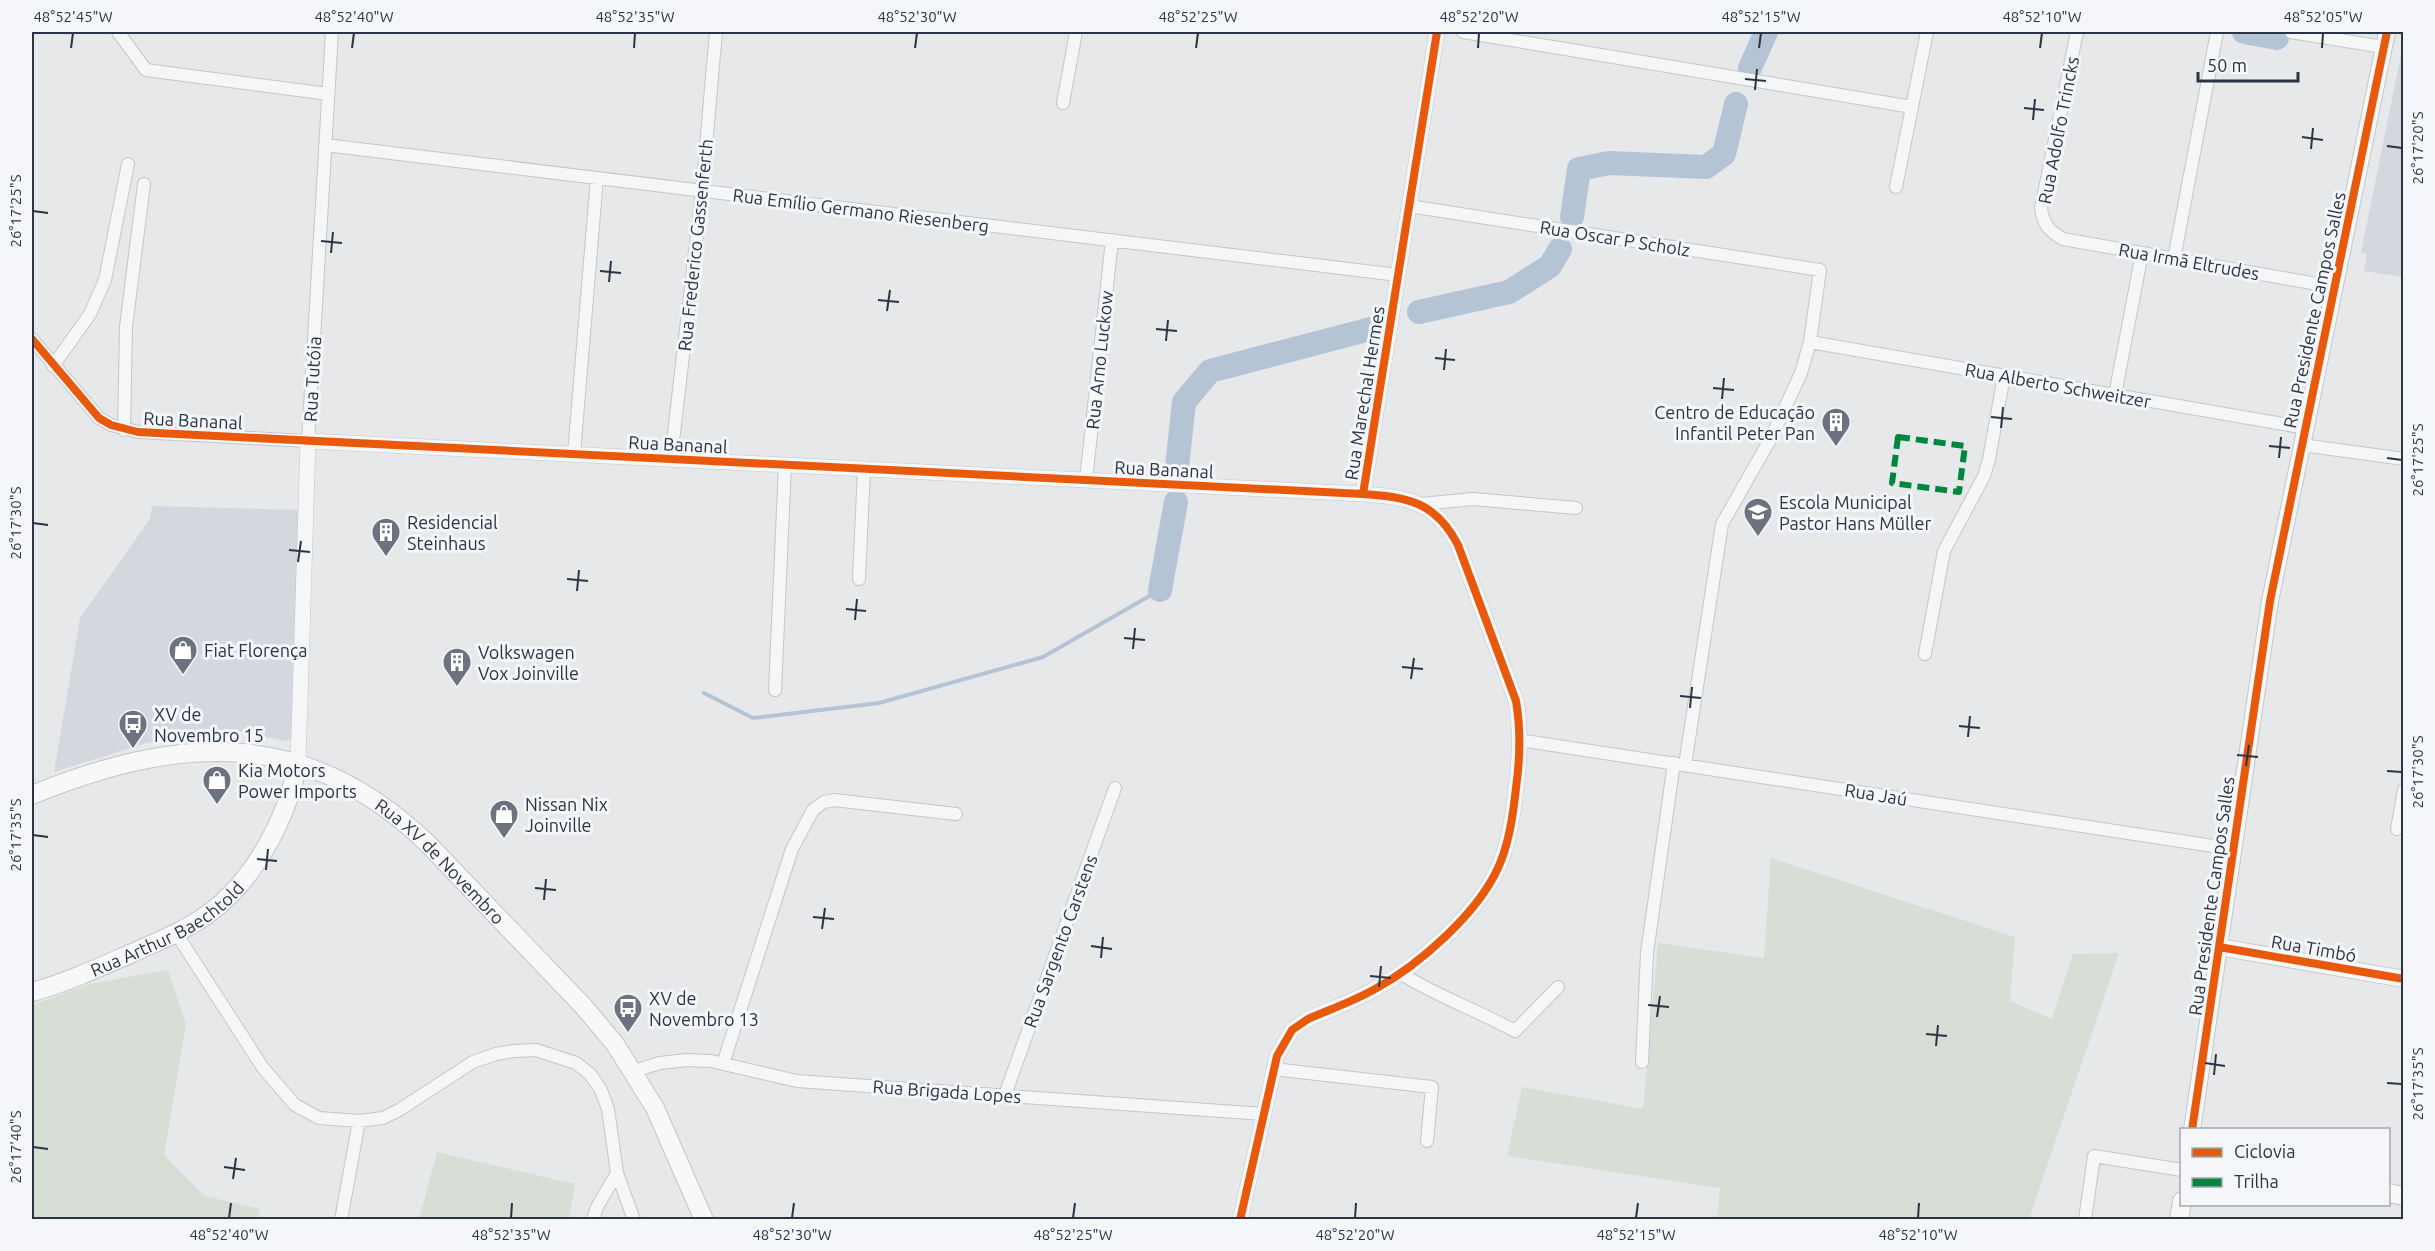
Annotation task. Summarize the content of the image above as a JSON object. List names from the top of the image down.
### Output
{
  "streets": {
    "main road": [
      "Rua Presidente Campos Salles",
      "Rua XV de Novembro",
      "Rua Arthur Baechtold",
      "Rua Timbó"
    ],
    "street": [
      "Rua Adolfo Trincks",
      "Rua Emílio Germano Riesenberg",
      "Rua Oscar P Scholz",
      "Rua Frederico Gassenferth",
      "Rua Irmã Eltrudes",
      "Rua Arno Luckow",
      "Rua Tutóia",
      "Rua Alberto Schweitzer",
      "Rua Marechal Hermes",
      "Rua Bananal",
      "Rua Jaú",
      "Rua Sargento Carstens",
      "Rua Brigada Lopes"
    ]
  },
  "crossings": [
    ["Rua Adolfo Trincks", "Rua Irmã Eltrudes"],
    ["Rua Emílio Germano Riesenberg", "Rua Frederico Gassenferth"],
    ["Rua Emílio Germano Riesenberg", "Rua Arno Luckow"],
    ["Rua Emílio Germano Riesenberg", "Rua Tutóia"],
    ["Rua Emílio Germano Riesenberg", "Rua Marechal Hermes"],
    ["Rua Oscar P Scholz", "Rua Alberto Schweitzer"],
    ["Rua Oscar P Scholz", "Rua Marechal Hermes"],
    ["Rua Frederico Gassenferth", "Rua Bananal"],
    ["Rua Irmã Eltrudes", "Rua Presidente Campos Salles"],
    ["Rua Presidente Campos Salles", "Rua Alberto Schweitzer"],
    ["Rua Presidente Campos Salles", "Rua Jaú"],
    ["Rua Presidente Campos Salles", "Rua Timbó"],
    ["Rua Arno Luckow", "Rua Bananal"],
    ["Rua Tutóia", "Rua Bananal"],
    ["Rua Tutóia", "Rua XV de Novembro"],
    ["Rua Tutóia", "Rua Arthur Baechtold"],
    ["Rua Marechal Hermes", "Rua Bananal"],
    ["Rua Marechal Hermes", "Rua Jaú"],
    ["Rua Marechal Hermes", "Rua Brigada Lopes"],
    ["Rua XV de Novembro", "Rua Arthur Baechtold"],
    ["Rua XV de Novembro", "Rua Brigada Lopes"],
    ["Rua Sargento Carstens", "Rua Brigada Lopes"]
  ],
  "places": {
    "building": ["Centro de Educação Infantil Peter Pan", "Residencial Steinhaus", "Volkswagen Vox Joinville"],
    "school or university": ["Escola Municipal Pastor Hans Müller"],
    "shop": ["Fiat Florença", "Kia Motors Power Imports", "Nissan Nix Joinville"],
    "bus stop": ["XV de Novembro 15", "XV de Novembro 13"]
  },
  "legend": ["Ciclovia", "Trilha"],
  "scale_bar": "50 m",
  "coordinates": [
    "48°52'45\"W",
    "48°52'40\"W",
    "48°52'35\"W",
    "48°52'30\"W",
    "48°52'25\"W",
    "48°52'20\"W",
    "48°52'15\"W",
    "48°52'10\"W",
    "48°52'05\"W",
    "26°17'20\"S",
    "26°17'25\"S",
    "26°17'30\"S",
    "26°17'35\"S",
    "26°17'40\"S"
  ]
}
